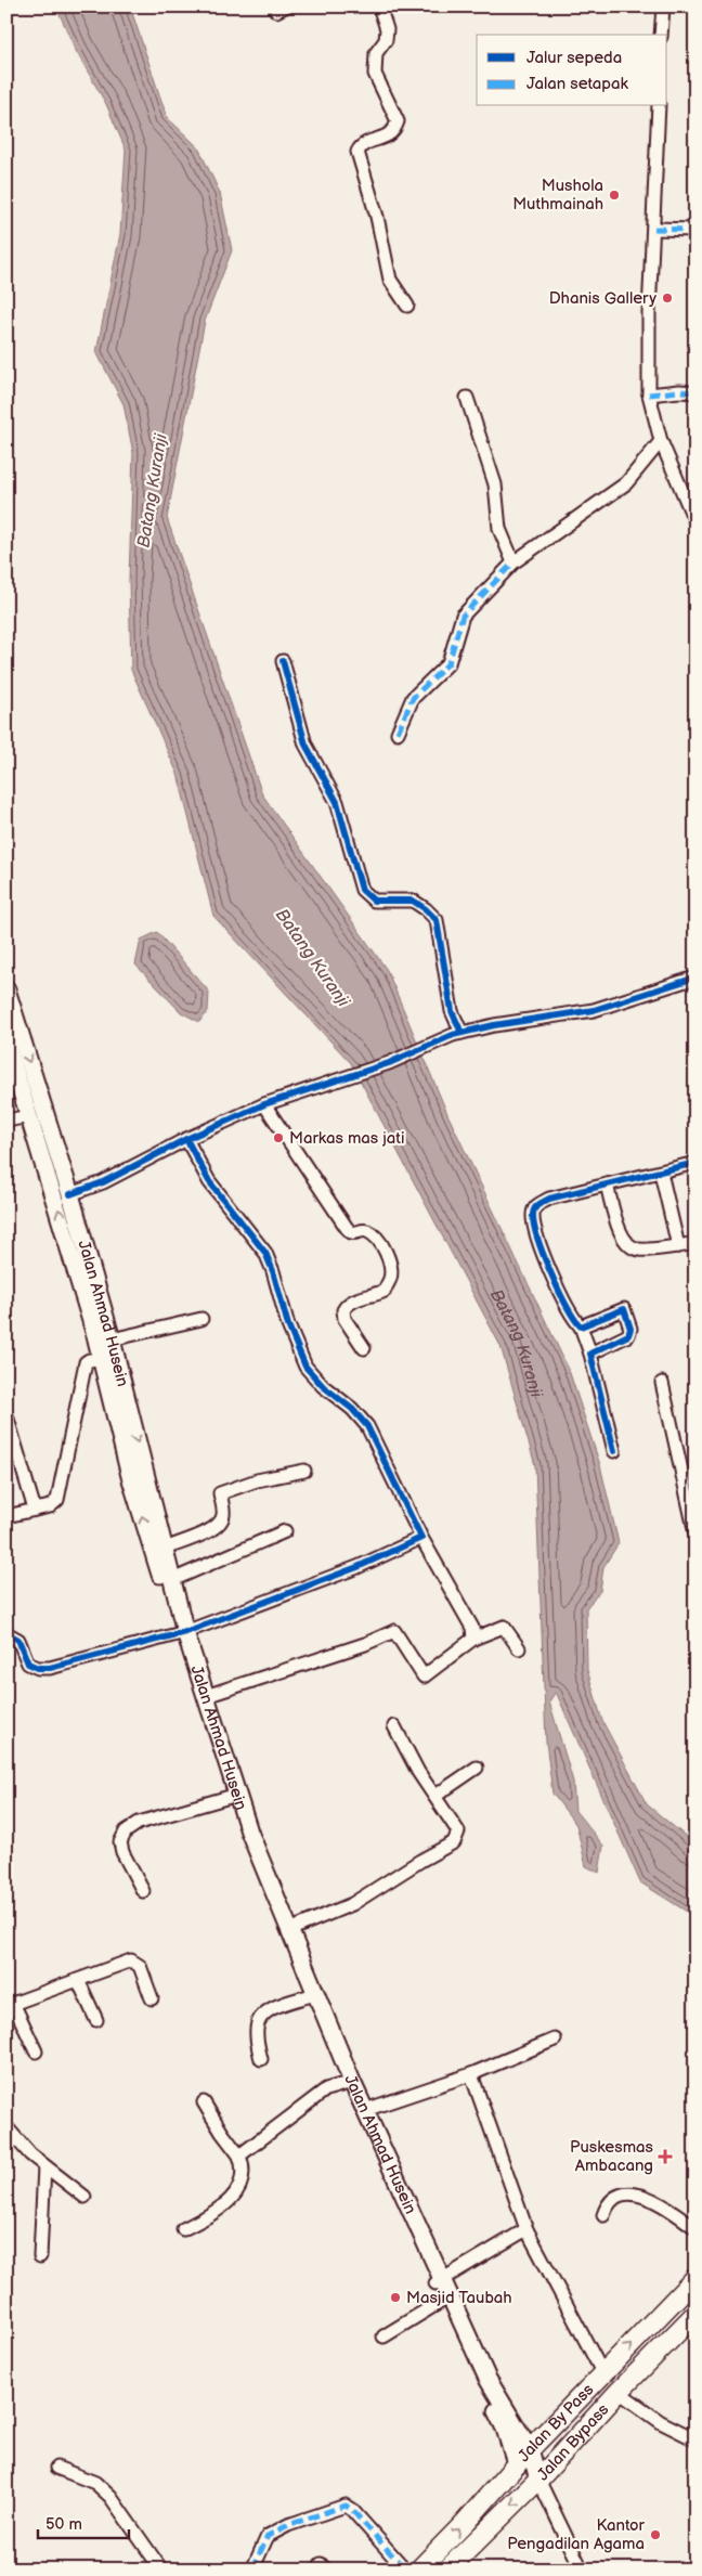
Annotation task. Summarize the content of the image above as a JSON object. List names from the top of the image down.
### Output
{
  "streets": {
    "highway": ["Jalan By Pass", "Jalan Bypass"],
    "main road": ["Jalan Ahmad Husein"]
  },
  "crossings": [
    ["Jalan Ahmad Husein", "Jalan By Pass"],
    ["Jalan Ahmad Husein", "Jalan Bypass"]
  ],
  "one_way": ["Jalan By Pass", "Jalan Bypass"],
  "water": ["Batang Kuranji"],
  "places": {
    "other": [
      "Mushola Muthmainah",
      "Dhanis Gallery",
      "Markas mas jati",
      "Masjid Taubah",
      "Kantor Pengadilan Agama"
    ],
    "health": ["Puskesmas Ambacang"]
  },
  "legend": ["Jalur sepeda", "Jalan setapak"],
  "scale_bar": "50 m"
}
